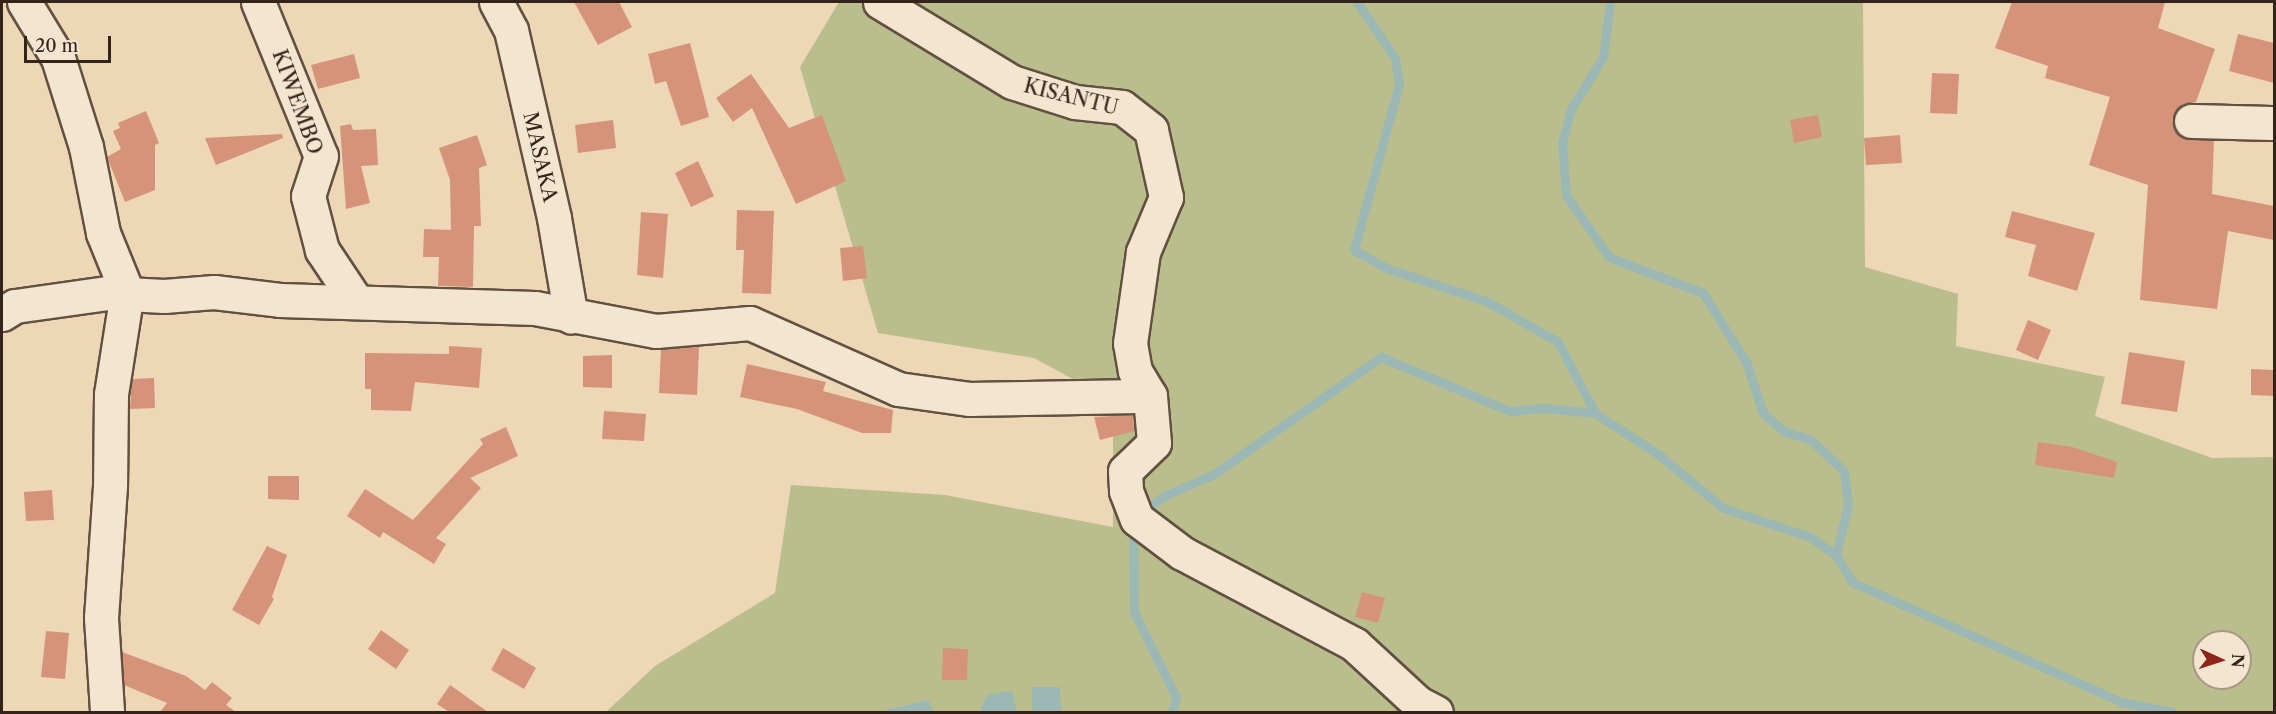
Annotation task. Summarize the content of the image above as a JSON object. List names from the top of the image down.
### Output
{
  "streets": {
    "street": ["KISANTU", "KIWEMBO", "MASAKA"]
  },
  "scale_bar": "20 m",
  "north": "right"
}
